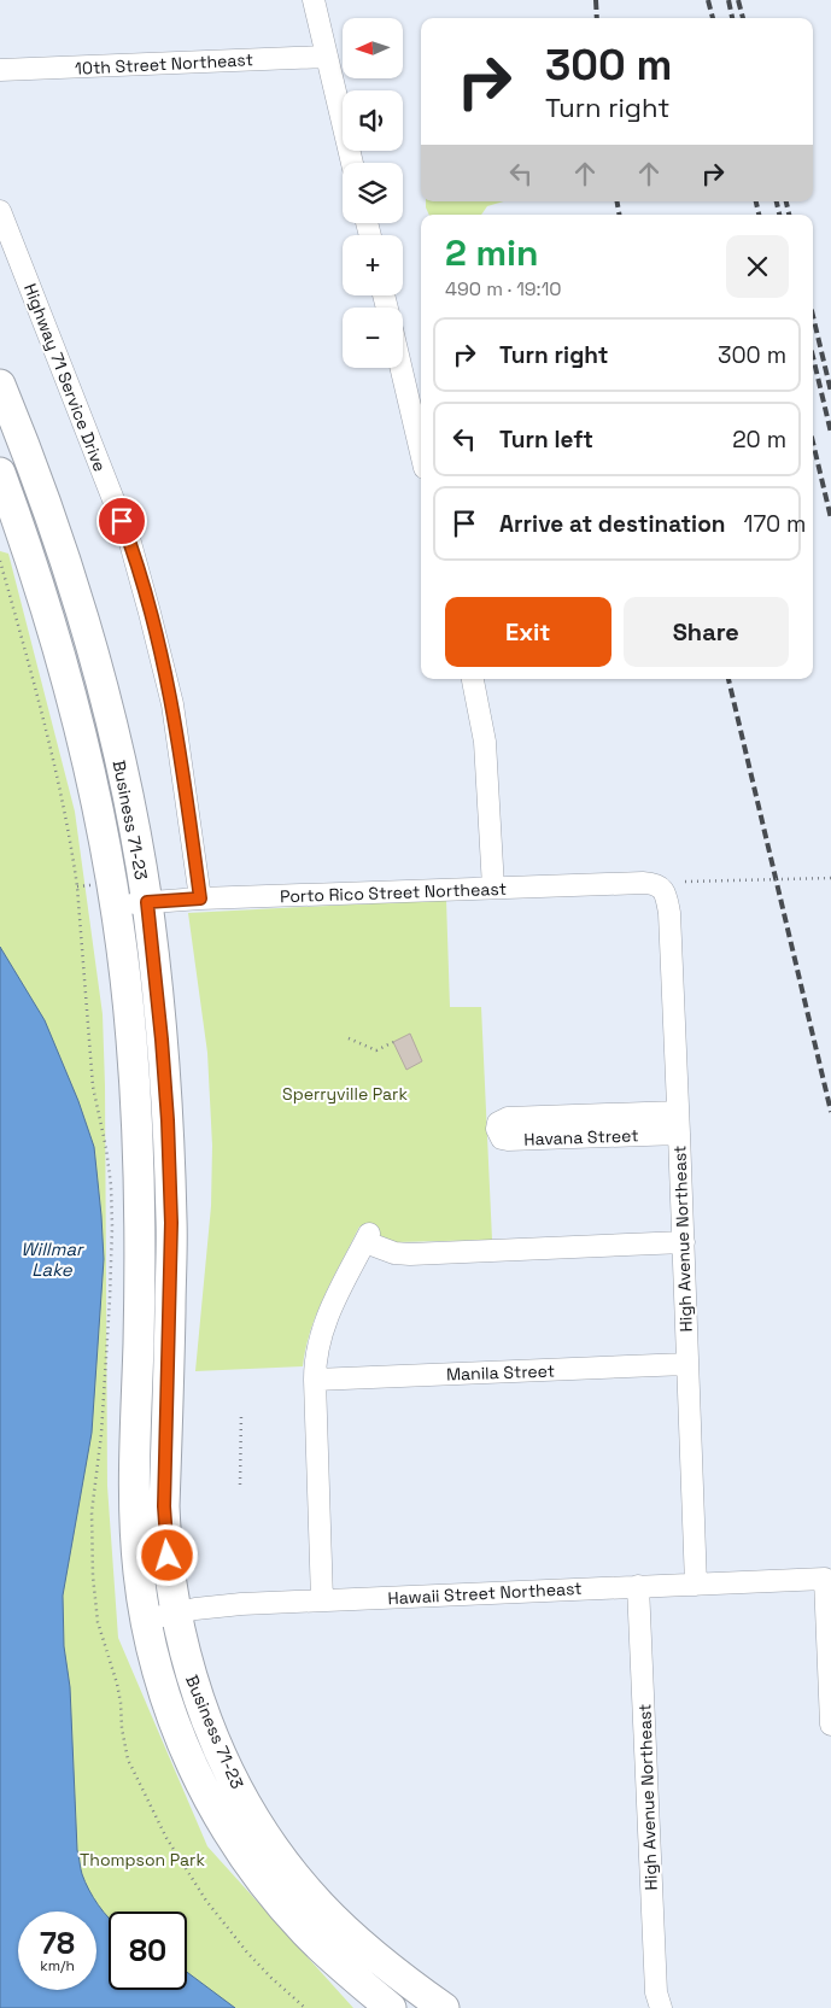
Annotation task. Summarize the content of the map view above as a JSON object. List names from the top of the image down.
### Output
{
  "streets": {
    "highway": ["Business 71-23"],
    "street": [
      "10th Street Northeast",
      "Highway 71 Service Drive",
      "Porto Rico Street Northeast",
      "Havana Street",
      "High Avenue Northeast",
      "Manila Street",
      "Hawaii Street Northeast"
    ]
  },
  "crossings": [
    ["Highway 71 Service Drive", "Porto Rico Street Northeast"],
    ["Business 71-23", "Porto Rico Street Northeast"],
    ["Business 71-23", "Hawaii Street Northeast"],
    ["Porto Rico Street Northeast", "High Avenue Northeast"],
    ["Havana Street", "High Avenue Northeast"],
    ["High Avenue Northeast", "Manila Street"],
    ["High Avenue Northeast", "Hawaii Street Northeast"]
  ],
  "water": ["Willmar Lake"],
  "parks": ["Sperryville Park", "Thompson Park"],
  "north": "left",
  "page": {
    "map_buttons": ["+", "−"],
    "turn": ["300 m", "Turn right"],
    "heading": ["2 min", "490 m · 19:10"],
    "list": [
      {
        "name": "Turn right",
        "value": "300 m"
      },
      {
        "name": "Turn left",
        "value": "20 m"
      },
      {
        "name": "Arrive at destination",
        "value": "170 m"
      }
    ],
    "buttons": ["Exit", "Share"],
    "speed": "78 km/h",
    "limit": "80"
  }
}
